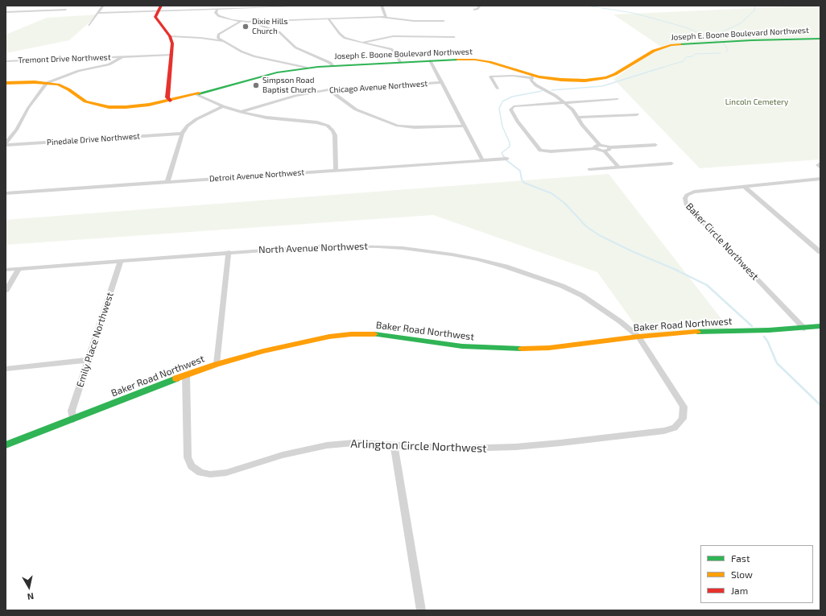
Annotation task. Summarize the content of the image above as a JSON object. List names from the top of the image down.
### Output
{
  "streets": {
    "main road": ["Joseph E. Boone Boulevard Northwest", "Baker Road Northwest"],
    "street": [
      "Tremont Drive Northwest",
      "Chicago Avenue Northwest",
      "Pinedale Drive Northwest",
      "Detroit Avenue Northwest",
      "Baker Circle Northwest",
      "North Avenue Northwest",
      "Emily Place Northwest",
      "Arlington Circle Northwest"
    ]
  },
  "crossings": [
    ["Baker Circle Northwest", "Baker Road Northwest"],
    ["North Avenue Northwest", "Baker Road Northwest"],
    ["North Avenue Northwest", "Emily Place Northwest"],
    ["North Avenue Northwest", "Arlington Circle Northwest"],
    ["Baker Road Northwest", "Emily Place Northwest"],
    ["Baker Road Northwest", "Arlington Circle Northwest"]
  ],
  "parks": ["Lincoln Cemetery"],
  "places": ["Dixie Hills Church", "Simpson Road Baptist Church"],
  "legend": ["Fast", "Slow", "Jam"],
  "north": "bottom"
}
